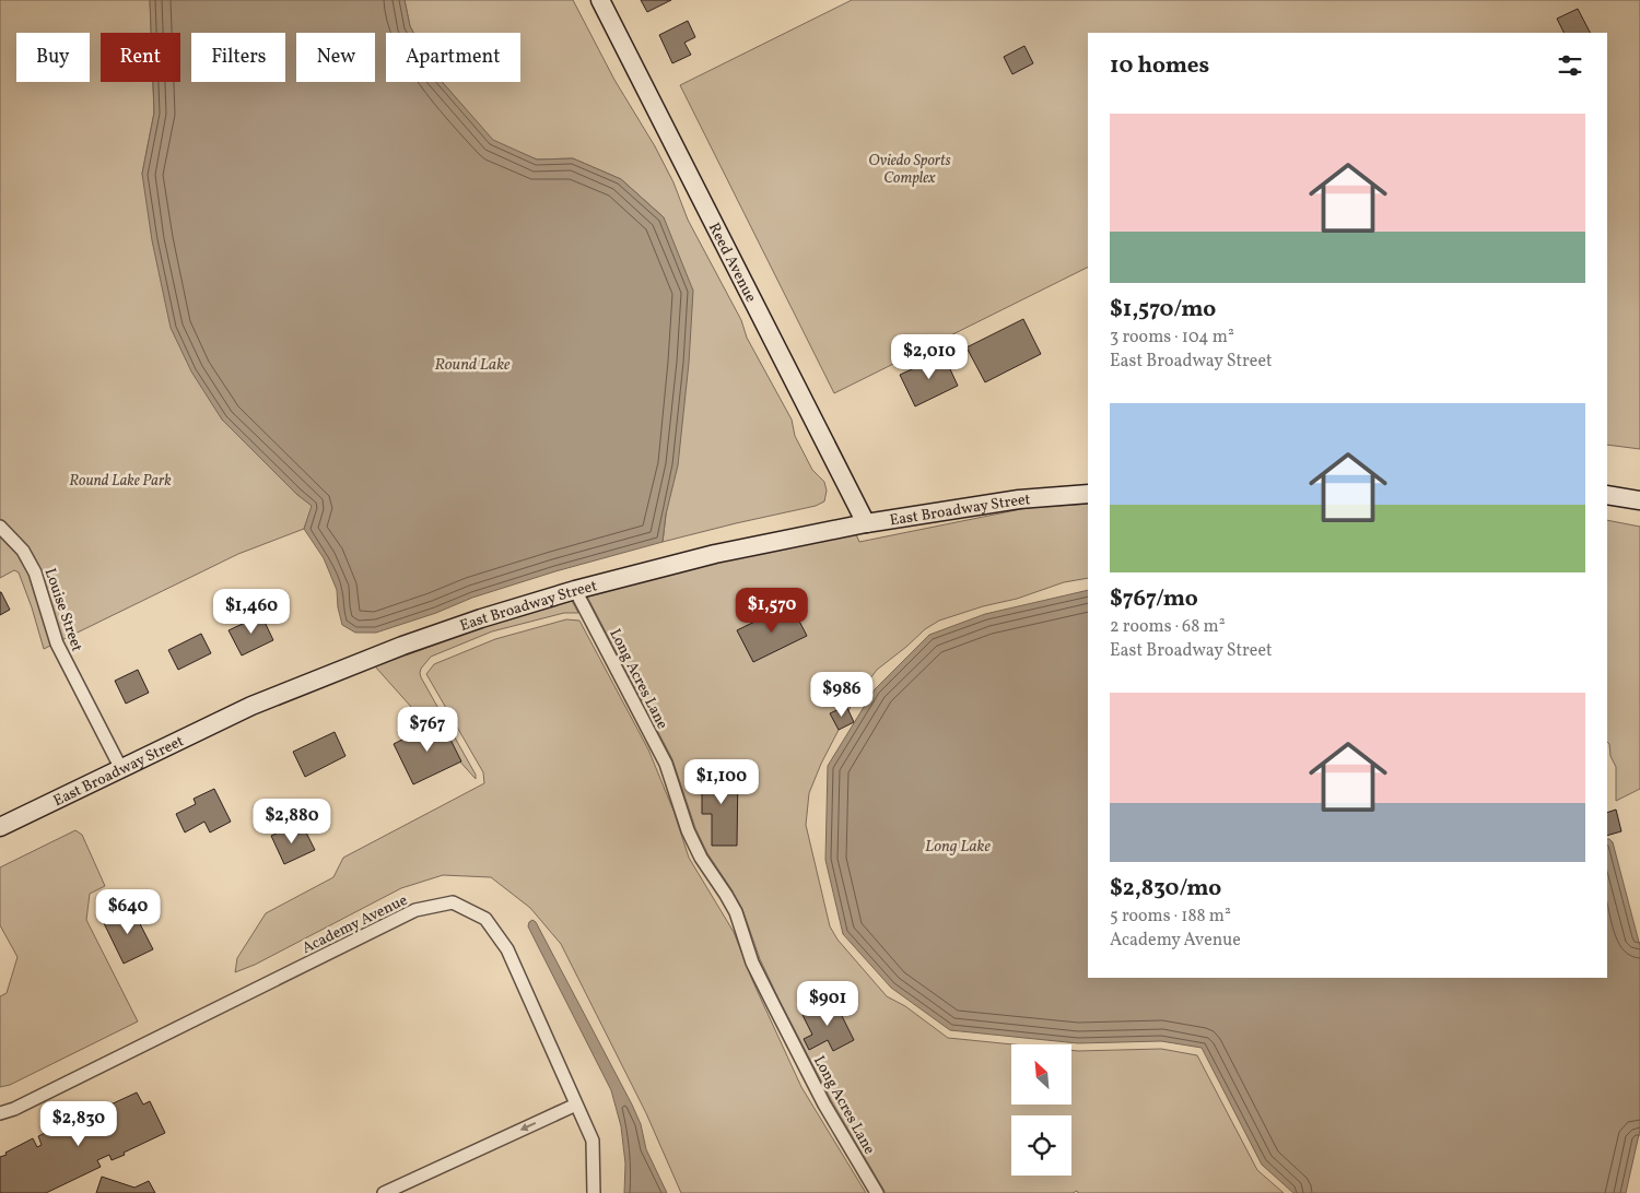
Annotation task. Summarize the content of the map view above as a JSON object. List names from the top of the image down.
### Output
{
  "streets": {
    "main road": ["Reed Avenue", "East Broadway Street"],
    "street": ["Louise Street", "Long Acres Lane", "Academy Avenue"]
  },
  "crossings": [
    ["Reed Avenue", "East Broadway Street"],
    ["East Broadway Street", "Louise Street"],
    ["East Broadway Street", "Long Acres Lane"]
  ],
  "water": ["Round Lake", "Long Lake"],
  "parks": ["Oviedo Sports Complex", "Round Lake Park"],
  "north": "top left",
  "page": {
    "chip": [
      "Buy",
      "Rent",
      "Filters",
      "New",
      "Apartment"
    ],
    "heading": "10 homes",
    "list": [
      {
        "name": "$1,570/mo",
        "note": "3 rooms · 104 m² · East Broadway Street"
      },
      {
        "name": "$767/mo",
        "note": "2 rooms · 68 m² · East Broadway Street"
      },
      {
        "name": "$2,830/mo",
        "note": "5 rooms · 188 m² · Academy Avenue"
      }
    ],
    "price": [
      "$2,010",
      "$1,570",
      "$1,460",
      "$986",
      "$767",
      "$1,100",
      "$2,880",
      "$640",
      "$901",
      "$2,830"
    ]
  }
}
